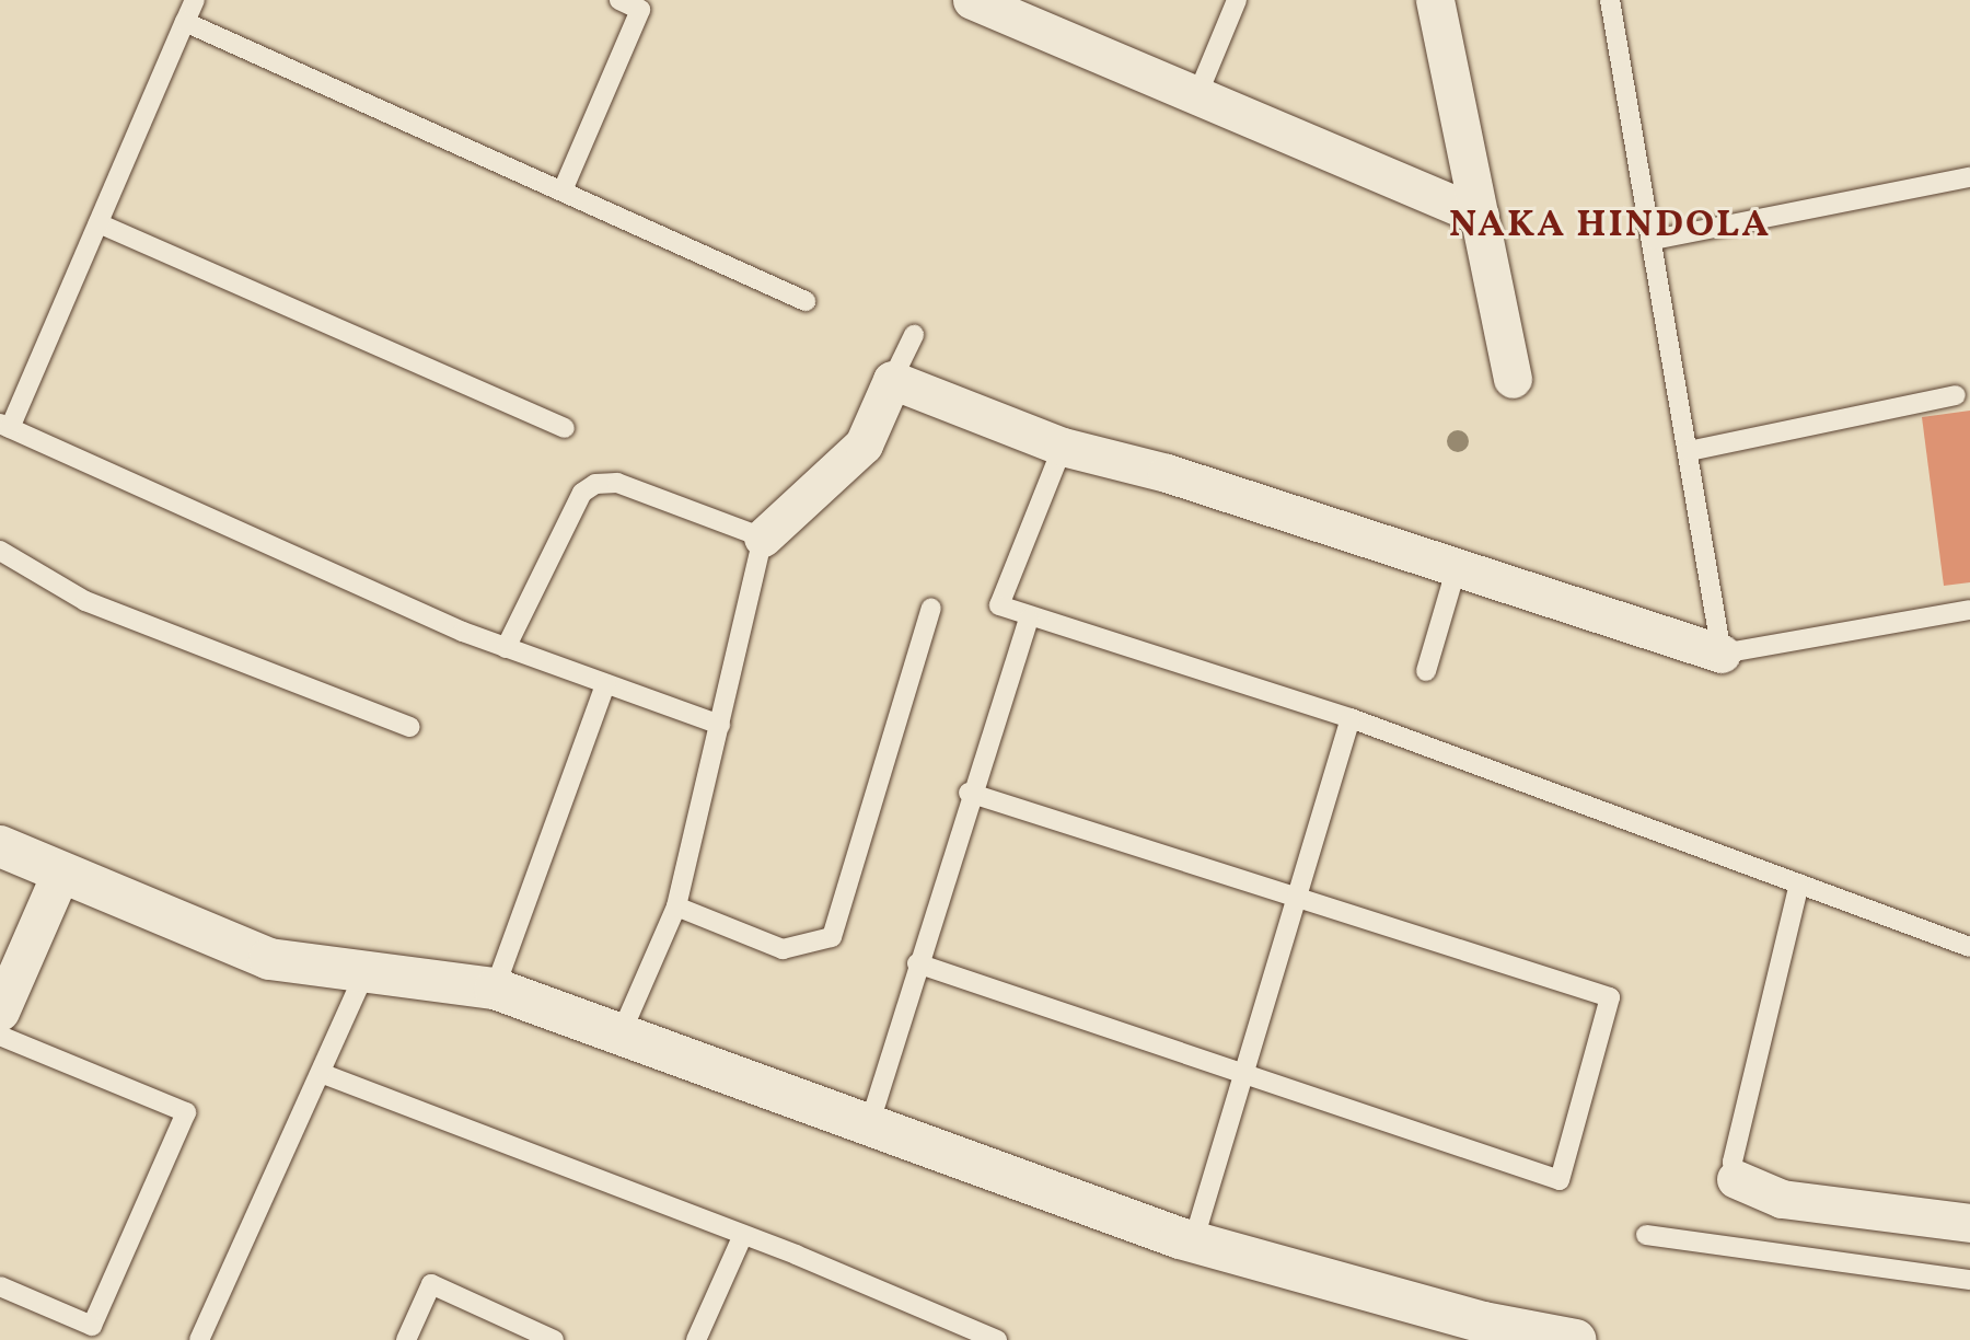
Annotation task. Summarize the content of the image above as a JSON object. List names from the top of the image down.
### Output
{
  "districts": ["NAKA HINDOLA"]
}
